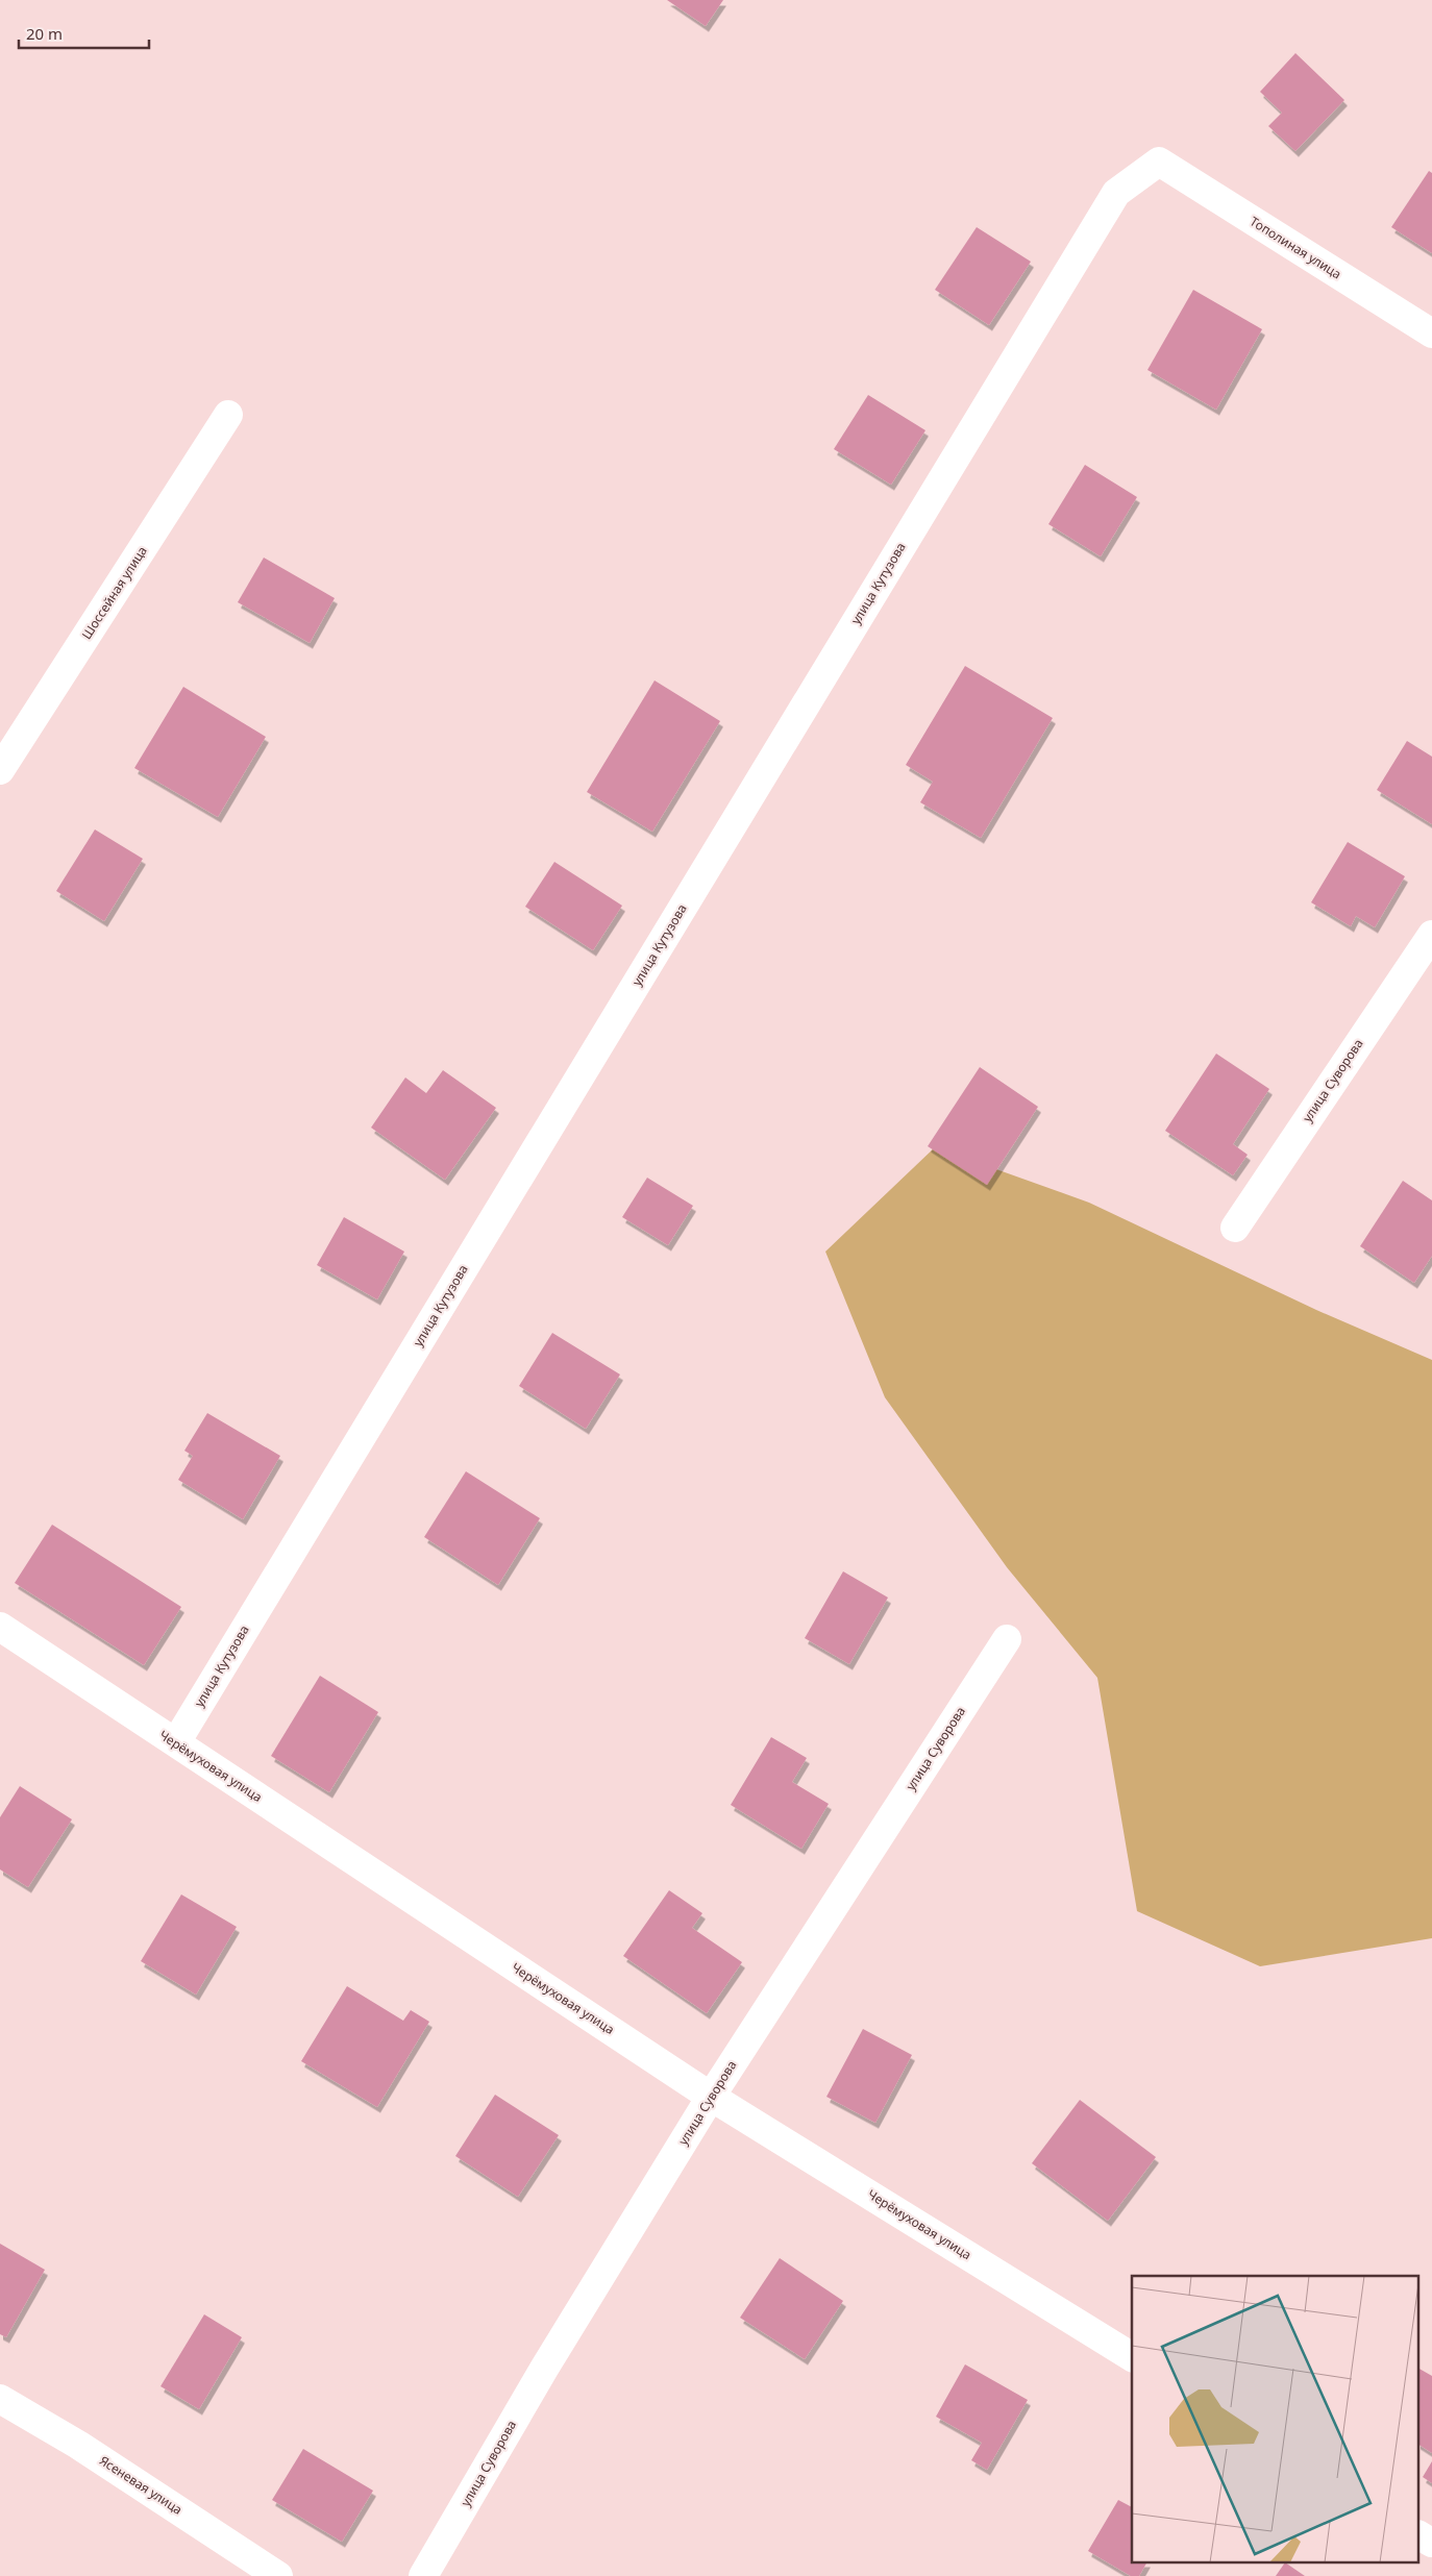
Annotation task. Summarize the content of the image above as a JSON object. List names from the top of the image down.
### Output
{
  "streets": {
    "street": [
      "Тополиная улица",
      "улица Кутузова",
      "Шоссейная улица",
      "улица Суворова",
      "Черёмуховая улица",
      "Ясеневая улица"
    ]
  },
  "crossings": [
    ["Тополиная улица", "улица Кутузова"],
    ["улица Кутузова", "Черёмуховая улица"],
    ["улица Суворова", "Черёмуховая улица"]
  ],
  "scale_bar": "20 m"
}
